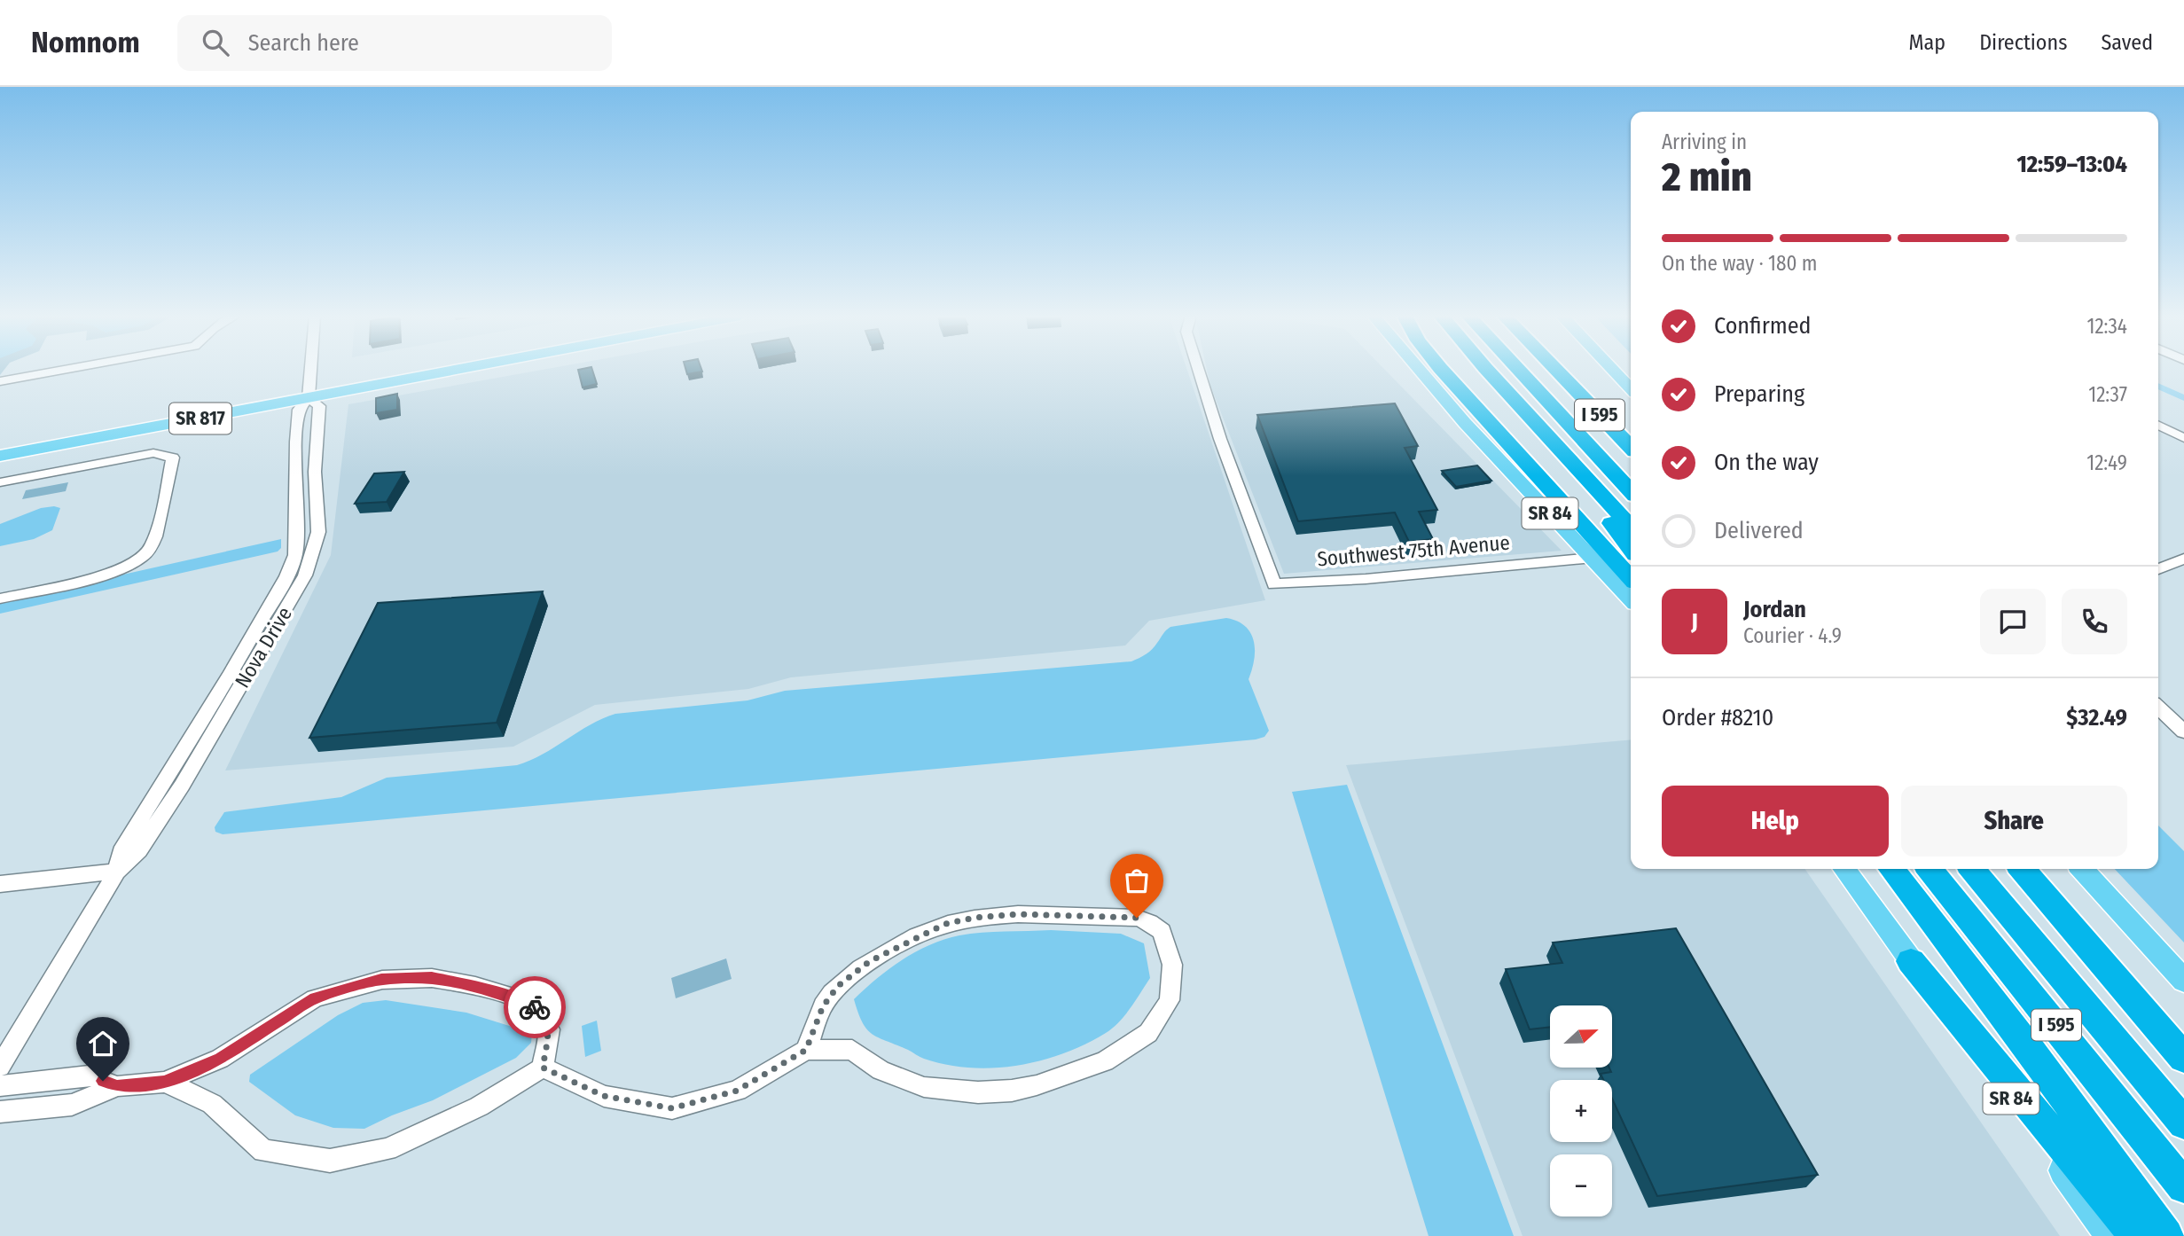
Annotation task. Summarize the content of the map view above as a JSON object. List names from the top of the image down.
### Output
{
  "streets": {
    "highway": ["I 595"],
    "main road": ["SR 817", "SR 84"],
    "street": ["Southwest 75th Avenue", "Nova Drive"]
  },
  "crossings": [
    ["SR 817", "Nova Drive"],
    ["SR 84", "Southwest 75th Avenue"]
  ],
  "north": "right",
  "page": {
    "header": "Nomnom",
    "search": "Search here",
    "nav": ["Map", "Directions", "Saved"],
    "heading": ["2 min", "Arriving in", "12:59–13:04"],
    "panel": [
      "Jordan",
      "Courier · 4.9",
      "Order #8210",
      "$32.49"
    ],
    "bar": "On the way · 180 m",
    "list": [
      ["Confirmed", "12:34"],
      ["Preparing", "12:37"],
      ["On the way", "12:49"],
      "Delivered"
    ],
    "round": "J",
    "buttons": ["Help", "Share"],
    "map_buttons": ["+", "−"]
  }
}
